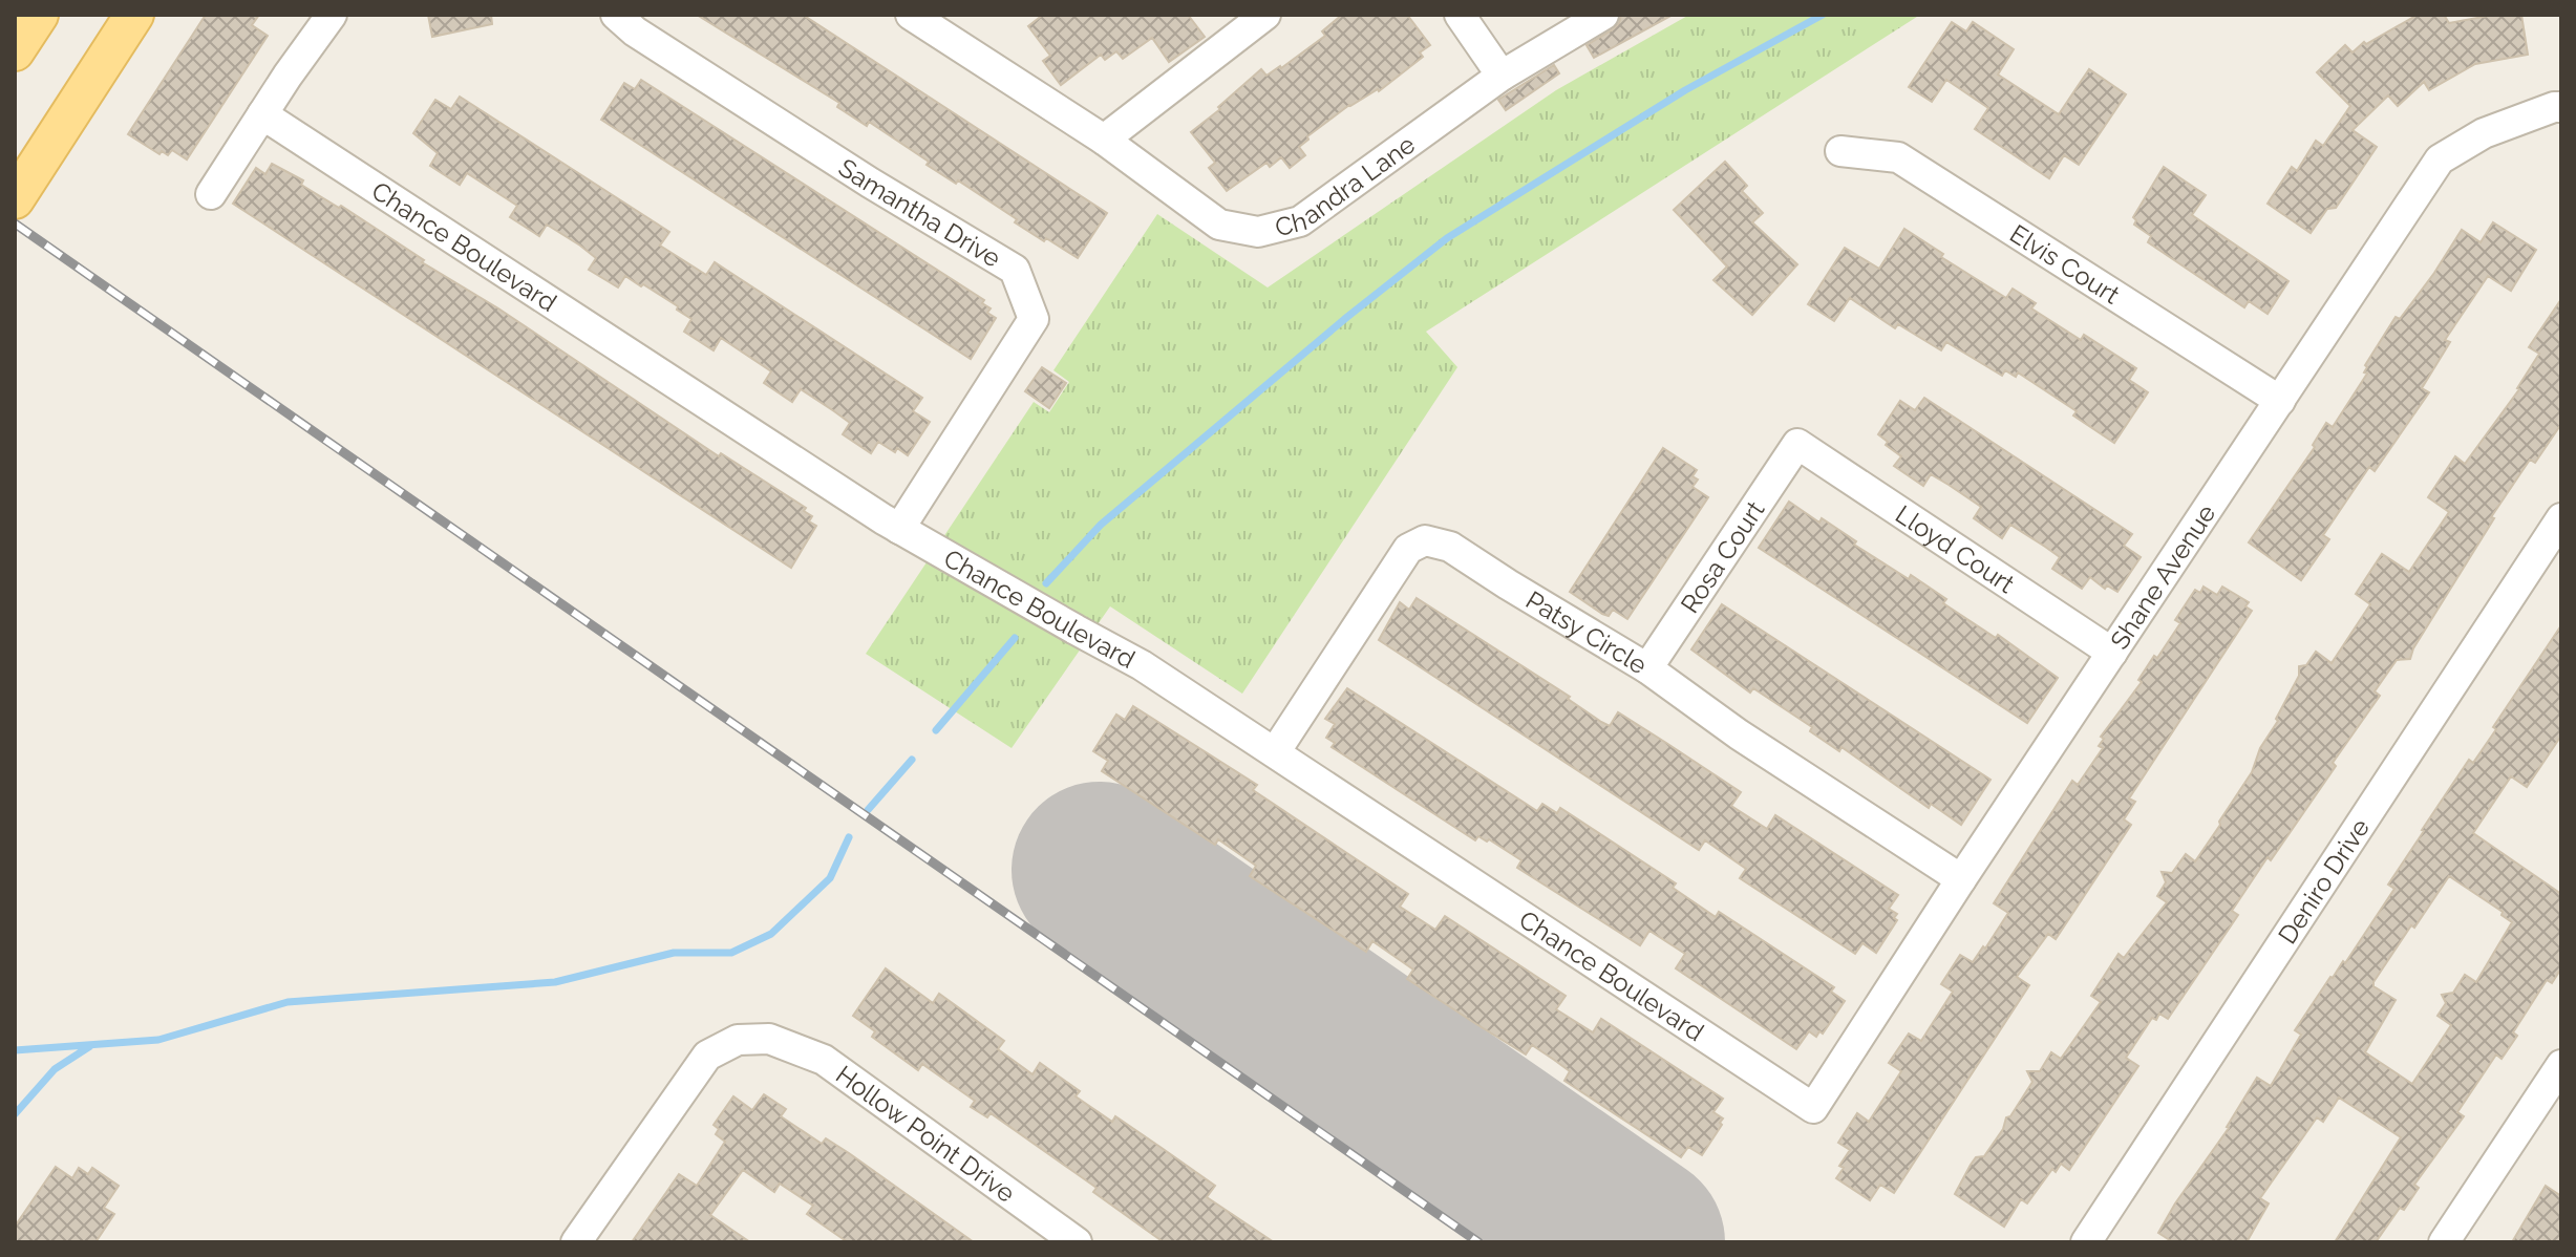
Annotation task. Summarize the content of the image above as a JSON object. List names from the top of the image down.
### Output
{
  "streets": {
    "street": [
      "Chandra Lane",
      "Samantha Drive",
      "Chance Boulevard",
      "Elvis Court",
      "Lloyd Court",
      "Rosa Court",
      "Shane Avenue",
      "Patsy Circle",
      "Deniro Drive",
      "Hollow Point Drive"
    ]
  },
  "crossings": [
    ["Samantha Drive", "Chance Boulevard"],
    ["Chance Boulevard", "Shane Avenue"],
    ["Chance Boulevard", "Patsy Circle"],
    ["Elvis Court", "Shane Avenue"],
    ["Lloyd Court", "Rosa Court"],
    ["Lloyd Court", "Shane Avenue"],
    ["Rosa Court", "Patsy Circle"],
    ["Shane Avenue", "Patsy Circle"]
  ]
}
